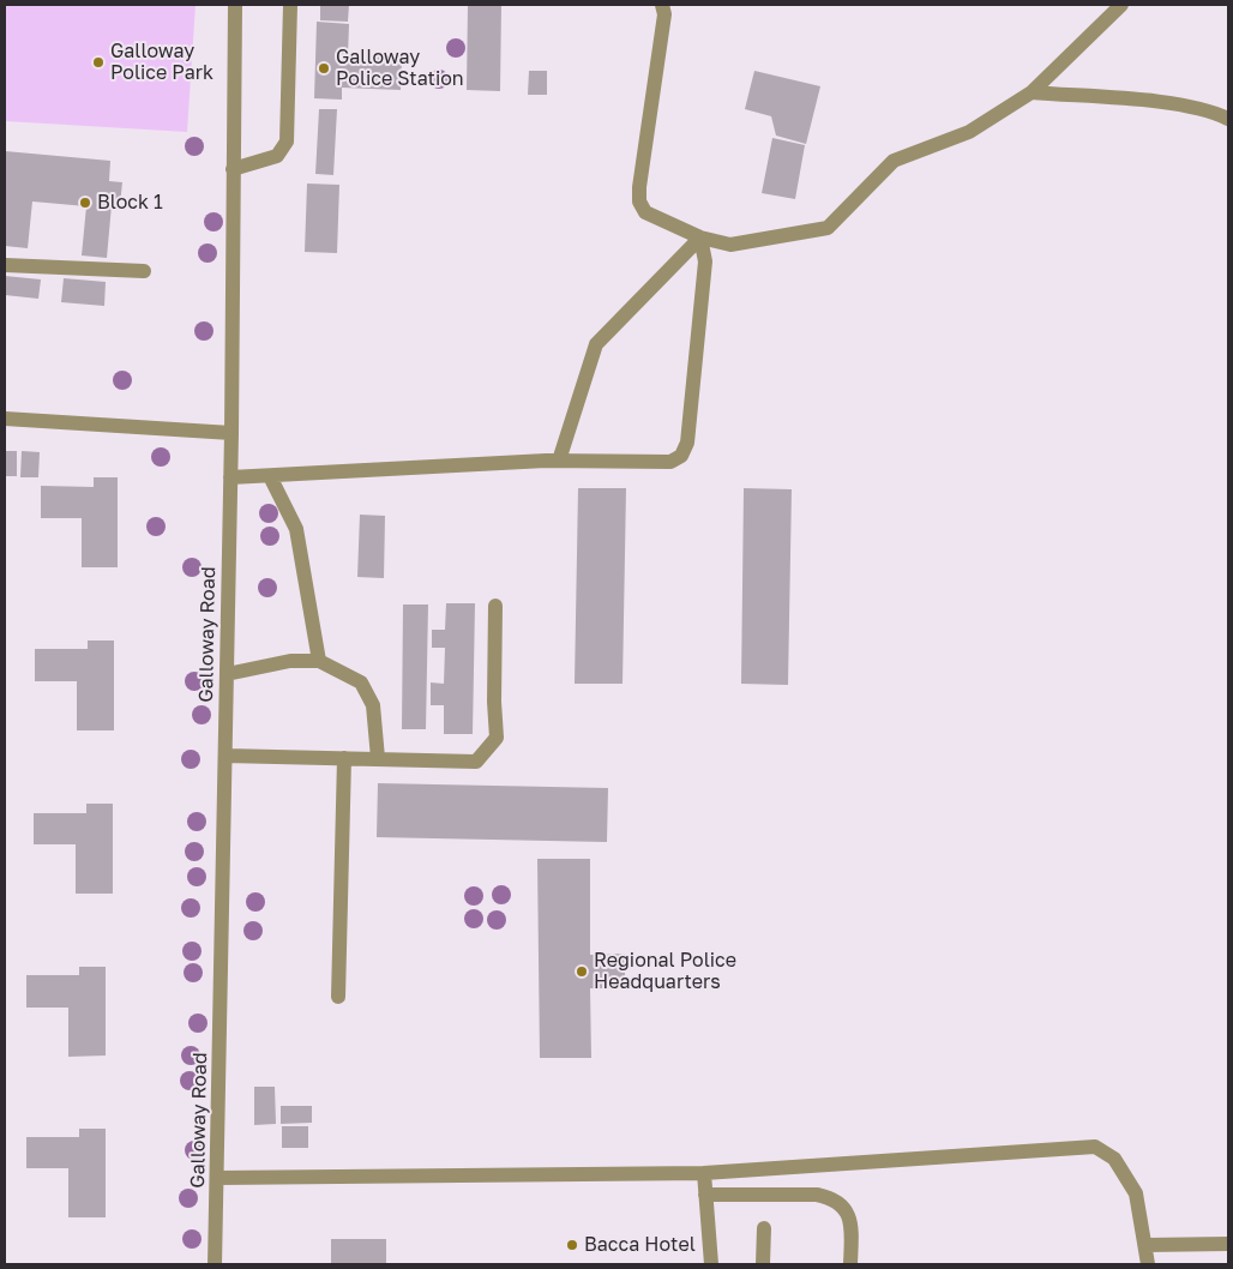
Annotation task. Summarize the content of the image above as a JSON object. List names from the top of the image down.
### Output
{
  "streets": {
    "street": ["Galloway Road"]
  },
  "places": [
    "Galloway Police Park",
    "Galloway Police Station",
    "Block 1",
    "Regional Police Headquarters",
    "Bacca Hotel"
  ]
}
